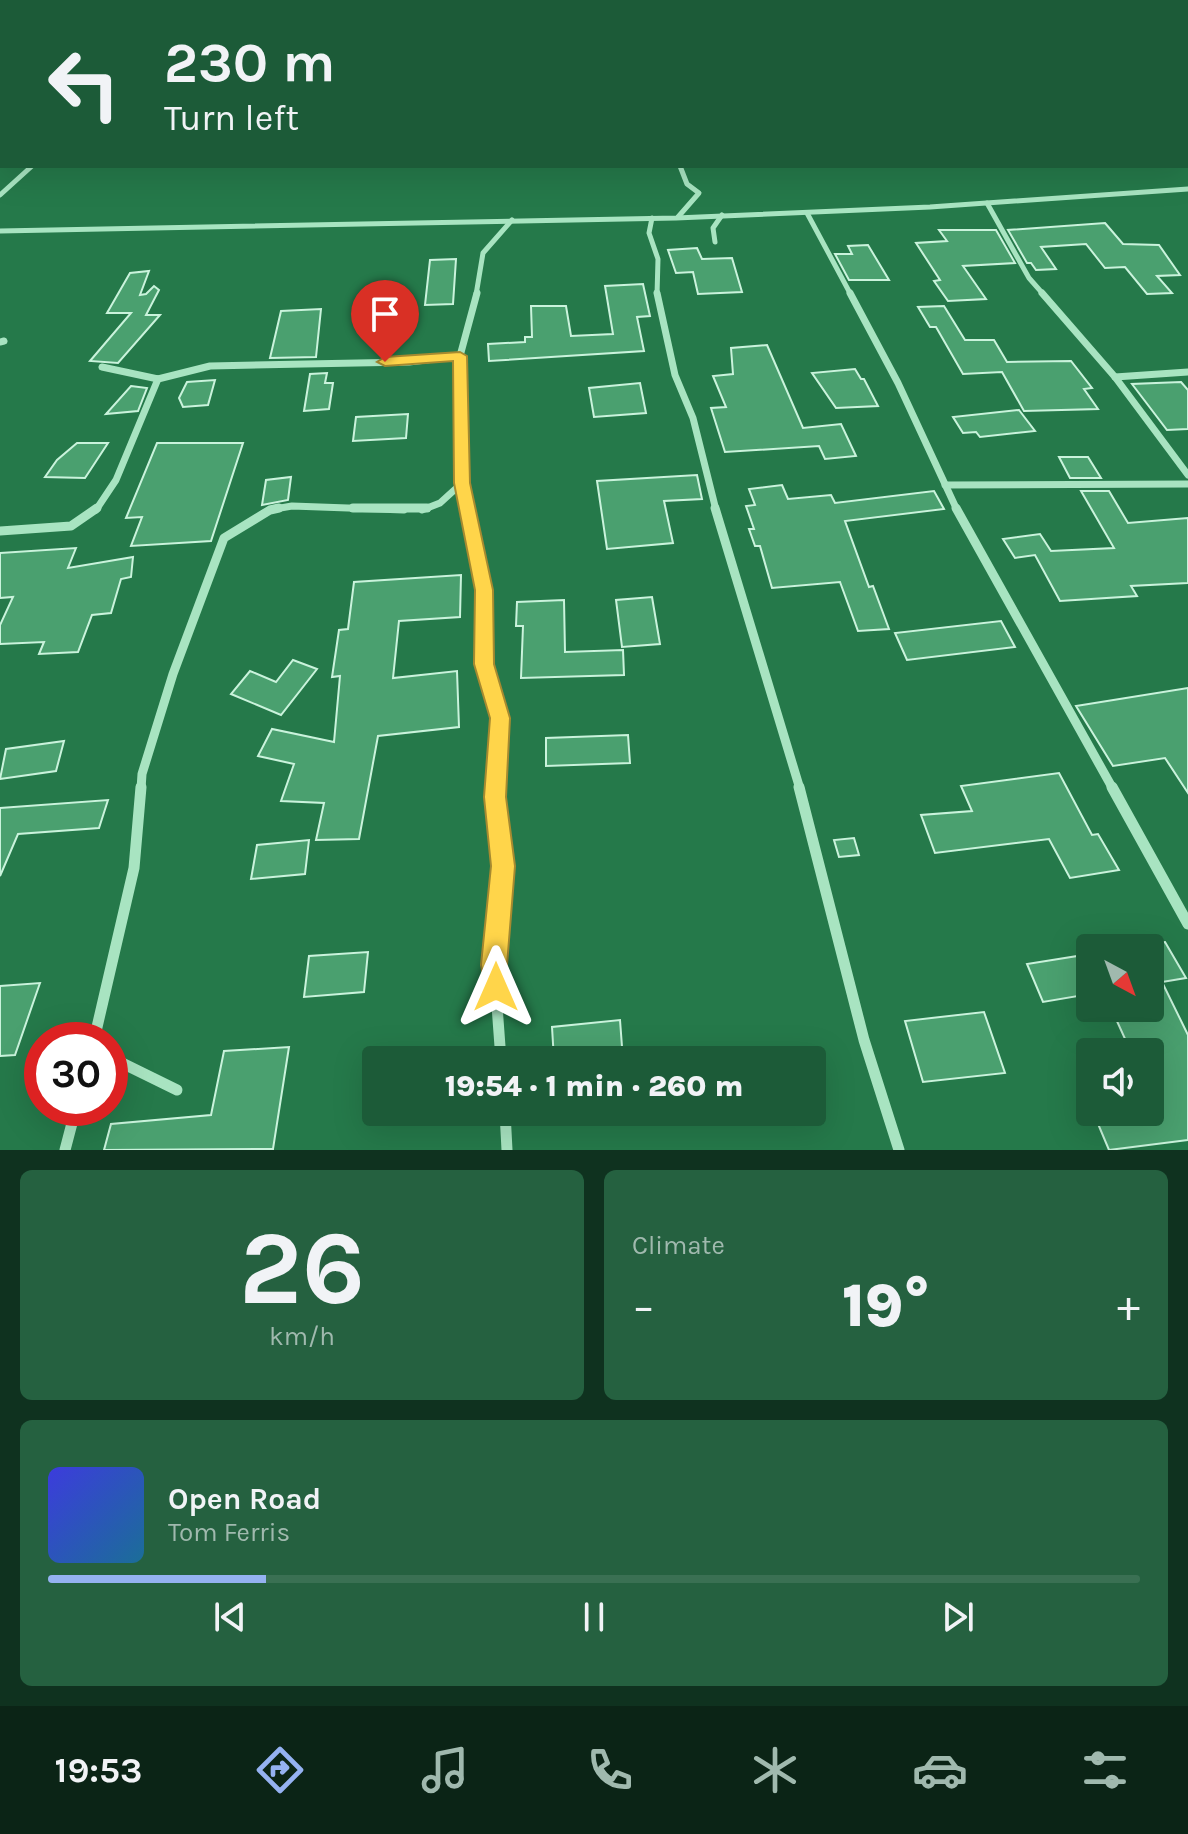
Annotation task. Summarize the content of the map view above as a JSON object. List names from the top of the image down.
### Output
{
  "north": "bottom right",
  "page": {
    "turn": ["230 m", "Turn left"],
    "limit": "30",
    "trip": "19:54 · 1 min · 260 m",
    "tile": [
      ["26", "km/h"],
      "Climate"
    ],
    "heat": ["−", "19°", "+"],
    "song": ["Open Road", "Tom Ferris"],
    "tabs": "19:53"
  }
}
